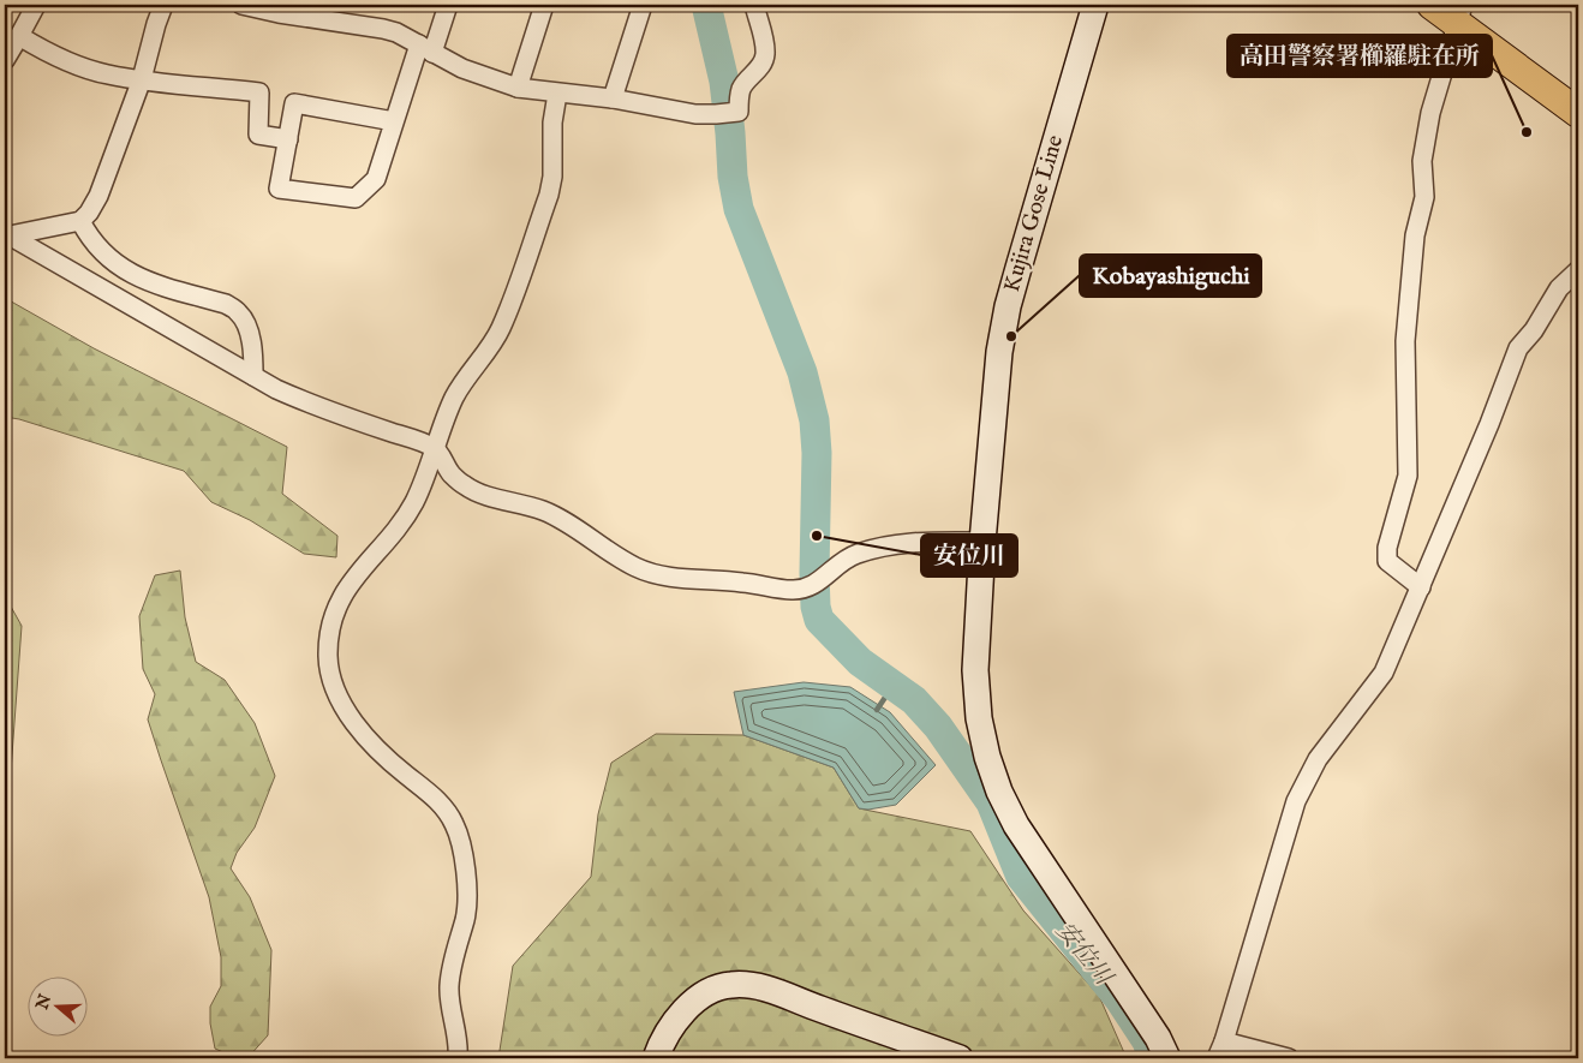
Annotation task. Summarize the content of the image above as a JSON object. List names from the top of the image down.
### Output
{
  "streets": {
    "main road": ["Kujira Gose Line"]
  },
  "water": ["安位川"],
  "places": ["高田警察署櫛羅駐在所", "Kobayashiguchi", "安位川"],
  "north": "left"
}
